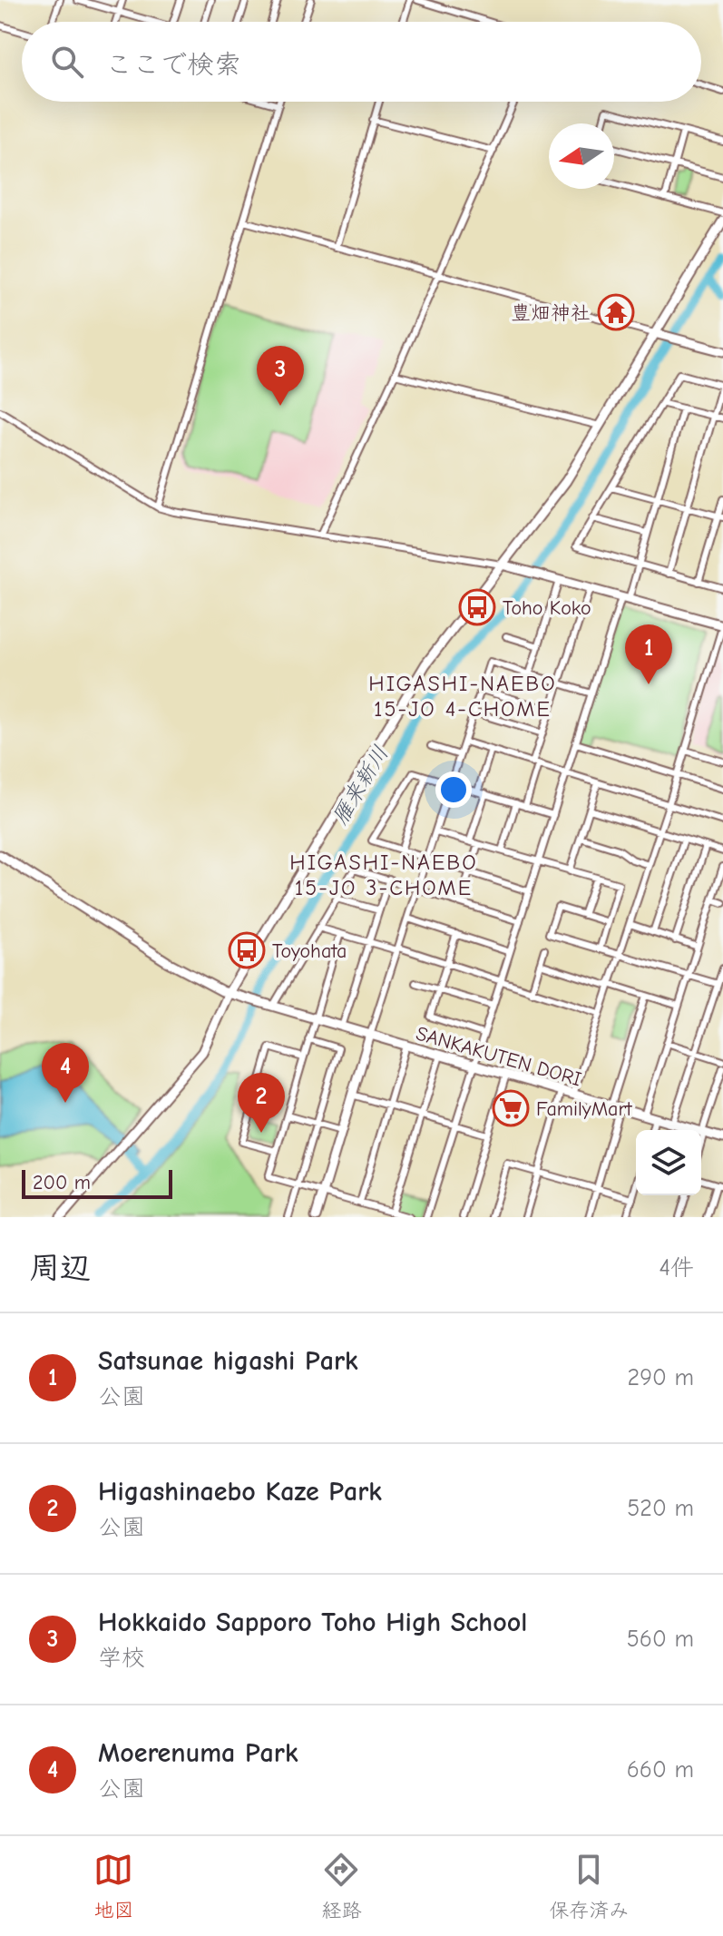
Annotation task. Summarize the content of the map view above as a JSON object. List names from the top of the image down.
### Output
{
  "streets": {
    "street": ["SANKAKUTEN DORI"]
  },
  "districts": ["HIGASHI-NAEBO 15-JO 4-CHOME", "HIGASHI-NAEBO 15-JO 3-CHOME"],
  "water": ["雁来新川"],
  "places": {
    "temple": ["豊畑神社"],
    "bus stop": ["Toho Koko", "Toyohata"],
    "supermarket": ["FamilyMart"]
  },
  "scale_bar": "200 m",
  "north": "left",
  "page": {
    "search": "ここで検索",
    "pins": [
      "3",
      "1",
      "4",
      "2"
    ],
    "scale": "200 m",
    "heading": ["周辺", "4件"],
    "list": [
      {
        "mark": "1",
        "name": "Satsunae higashi Park",
        "note": "公園",
        "value": "290 m"
      },
      {
        "mark": "2",
        "name": "Higashinaebo Kaze Park",
        "note": "公園",
        "value": "520 m"
      },
      {
        "mark": "3",
        "name": "Hokkaido Sapporo Toho High School",
        "note": "学校",
        "value": "560 m"
      },
      {
        "mark": "4",
        "name": "Moerenuma Park",
        "note": "公園",
        "value": "660 m"
      }
    ],
    "nav": ["地図", "経路", "保存済み"]
  }
}
